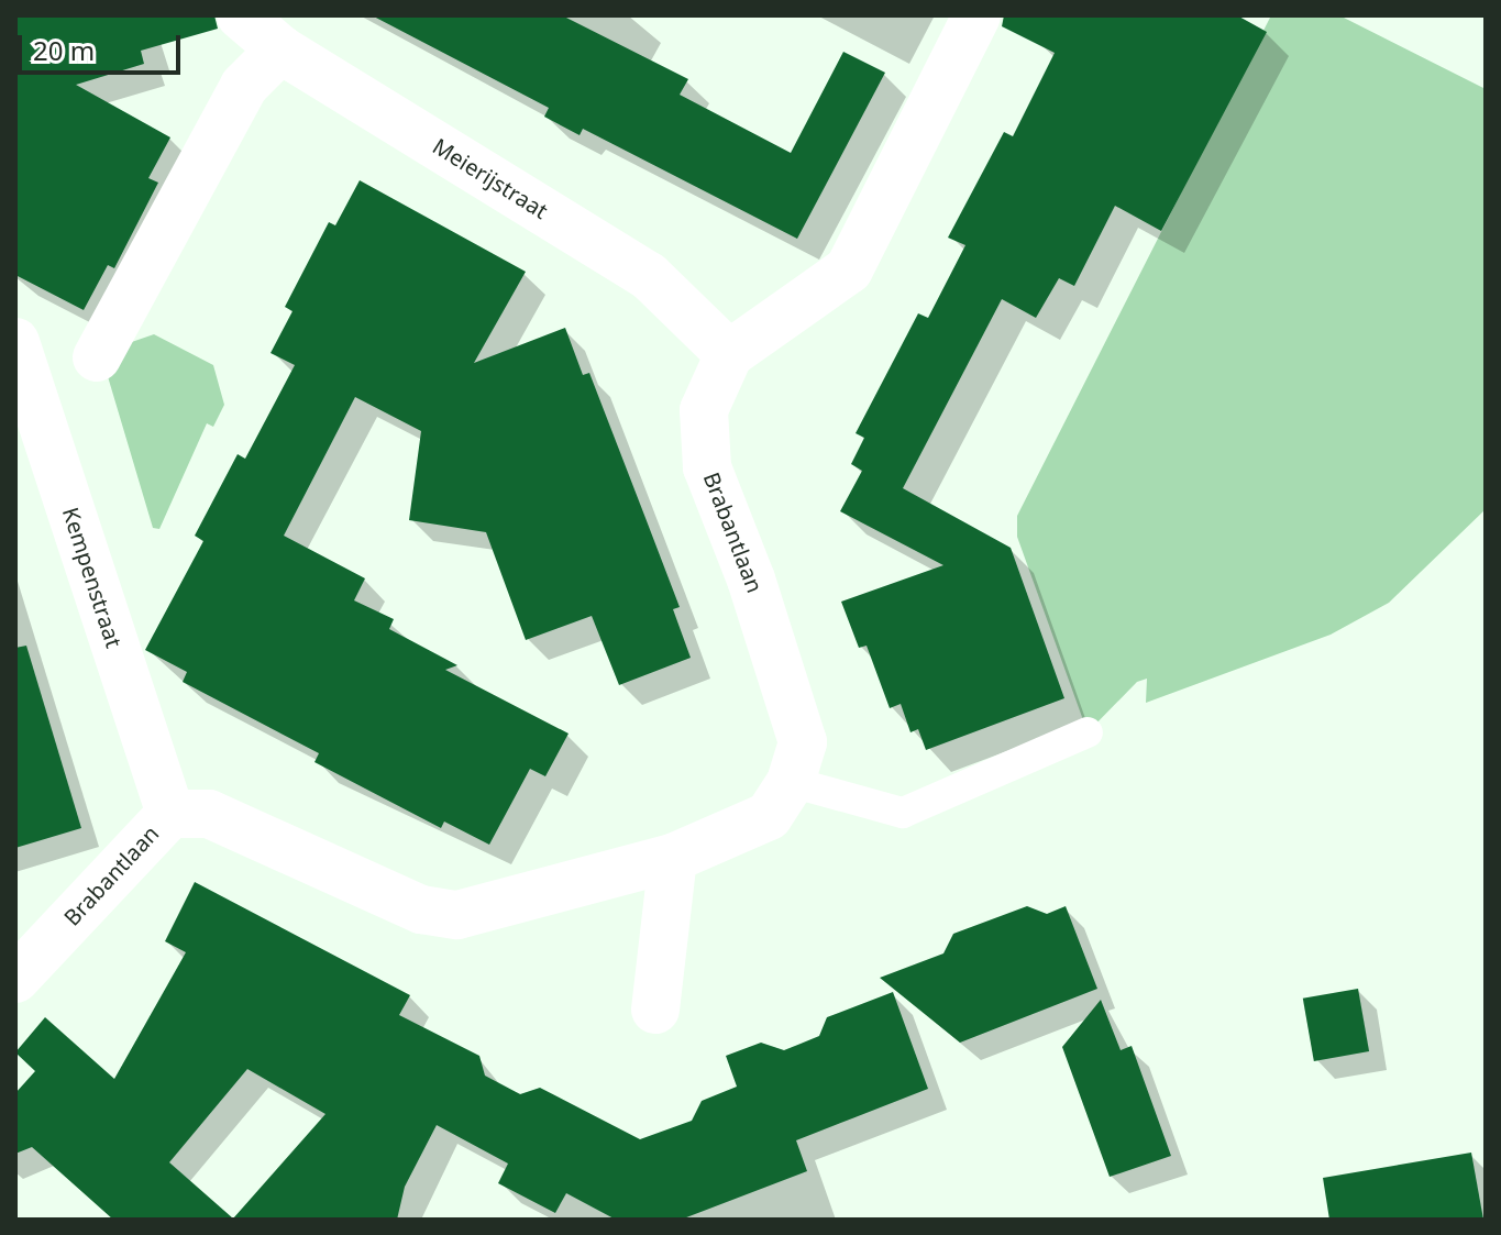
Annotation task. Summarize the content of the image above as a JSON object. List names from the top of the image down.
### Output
{
  "streets": {
    "street": ["Meierijstraat", "Brabantlaan", "Kempenstraat"]
  },
  "crossings": [
    ["Meierijstraat", "Brabantlaan"],
    ["Brabantlaan", "Kempenstraat"]
  ],
  "scale_bar": "20 m"
}
